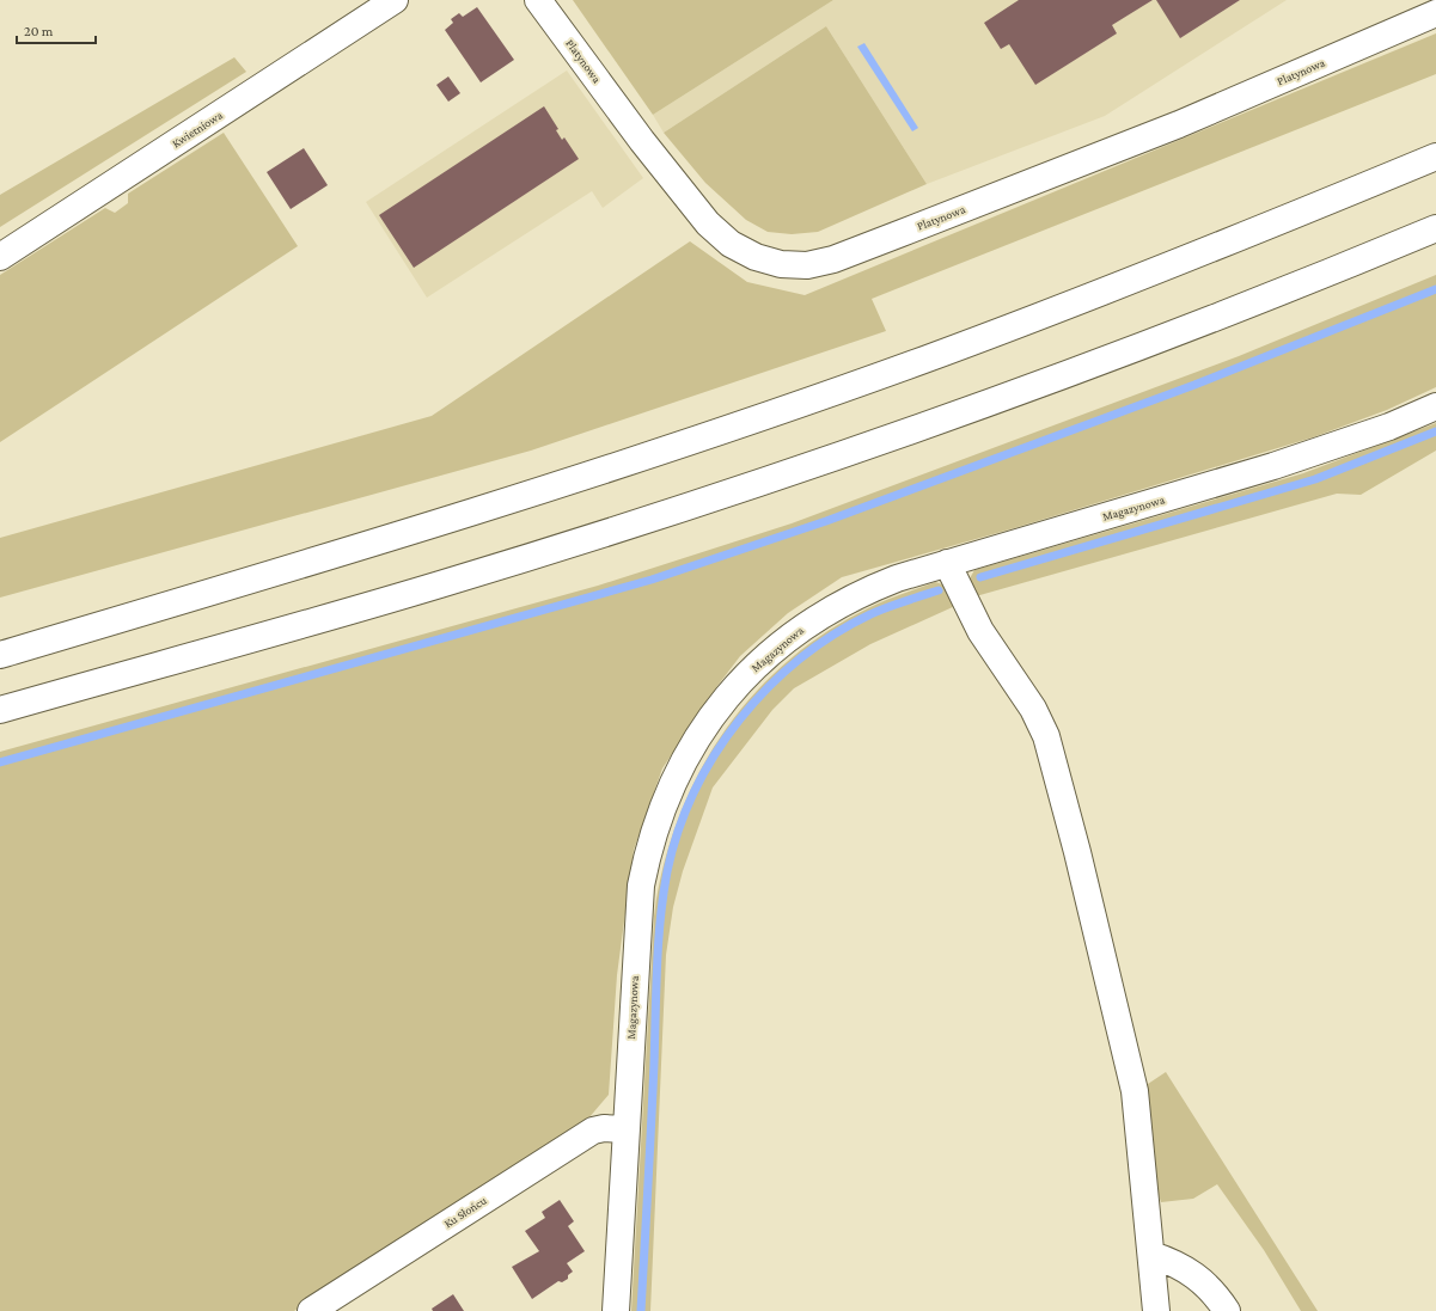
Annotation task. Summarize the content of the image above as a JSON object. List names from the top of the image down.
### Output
{
  "streets": {
    "main road": [
      "Platynowa",
      "Kwietniowa",
      "Magazynowa",
      "Ku Słońcu"
    ]
  },
  "crossings": [
    ["Magazynowa", "Ku Słońcu"]
  ],
  "scale_bar": "20 m"
}
